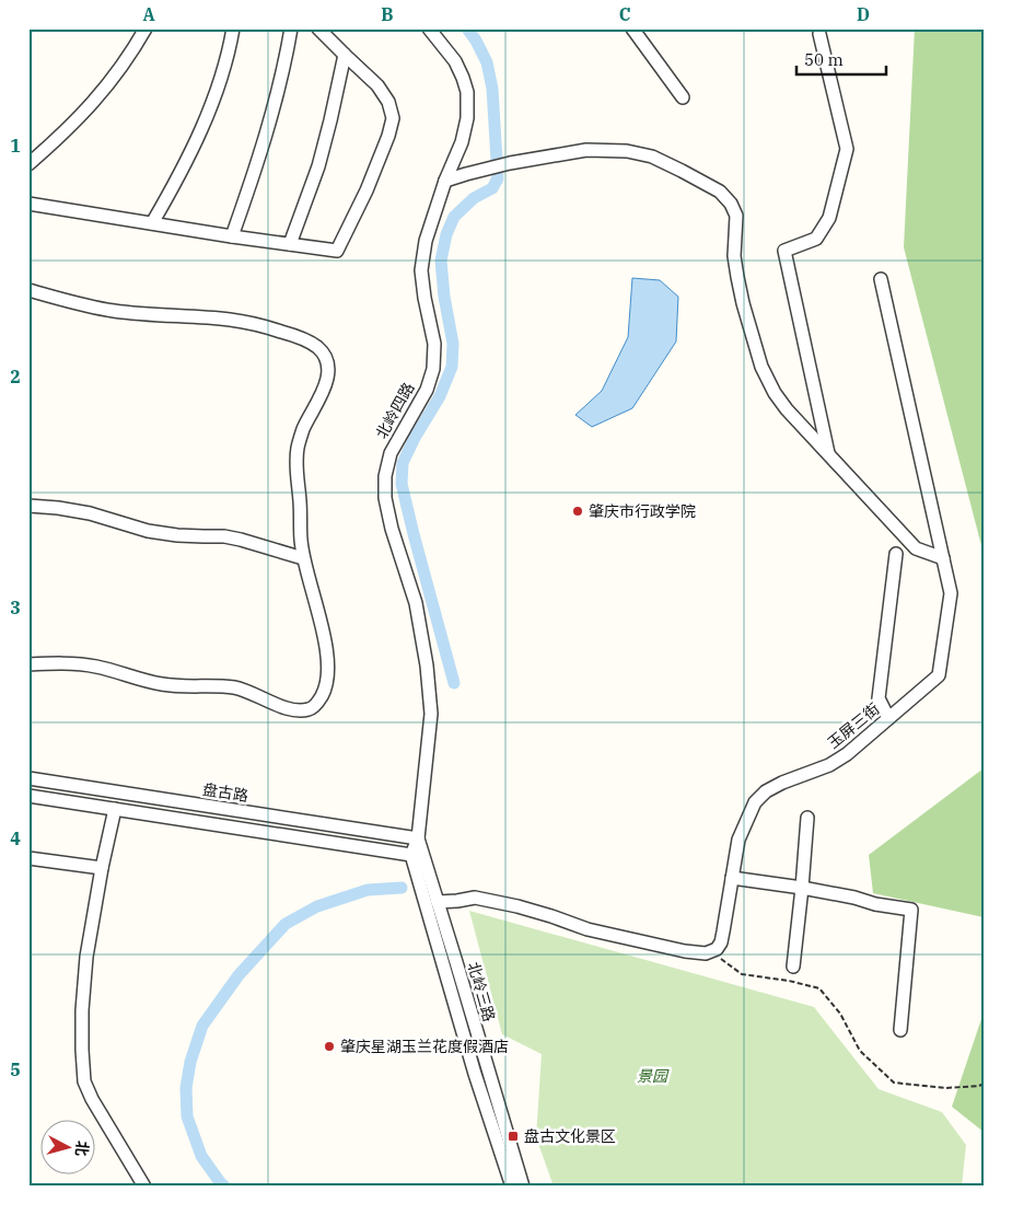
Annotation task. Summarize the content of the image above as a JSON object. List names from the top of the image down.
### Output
{
  "streets": {
    "street": [
      "北岭四路",
      "玉屏三街",
      "盘古路",
      "北岭三路"
    ]
  },
  "crossings": [
    ["北岭四路", "盘古路"],
    ["北岭四路", "北岭三路"],
    ["玉屏三街", "北岭三路"],
    ["盘古路", "北岭三路"]
  ],
  "parks": ["景园"],
  "places": {
    "other": ["肇庆市行政学院", "肇庆星湖玉兰花度假酒店"],
    "transit": ["盘古文化景区"]
  },
  "scale_bar": "50 m",
  "north": "right",
  "grid": {
    "columns": [
      "A",
      "B",
      "C",
      "D"
    ],
    "rows": [
      "1",
      "2",
      "3",
      "4",
      "5"
    ]
  }
}
